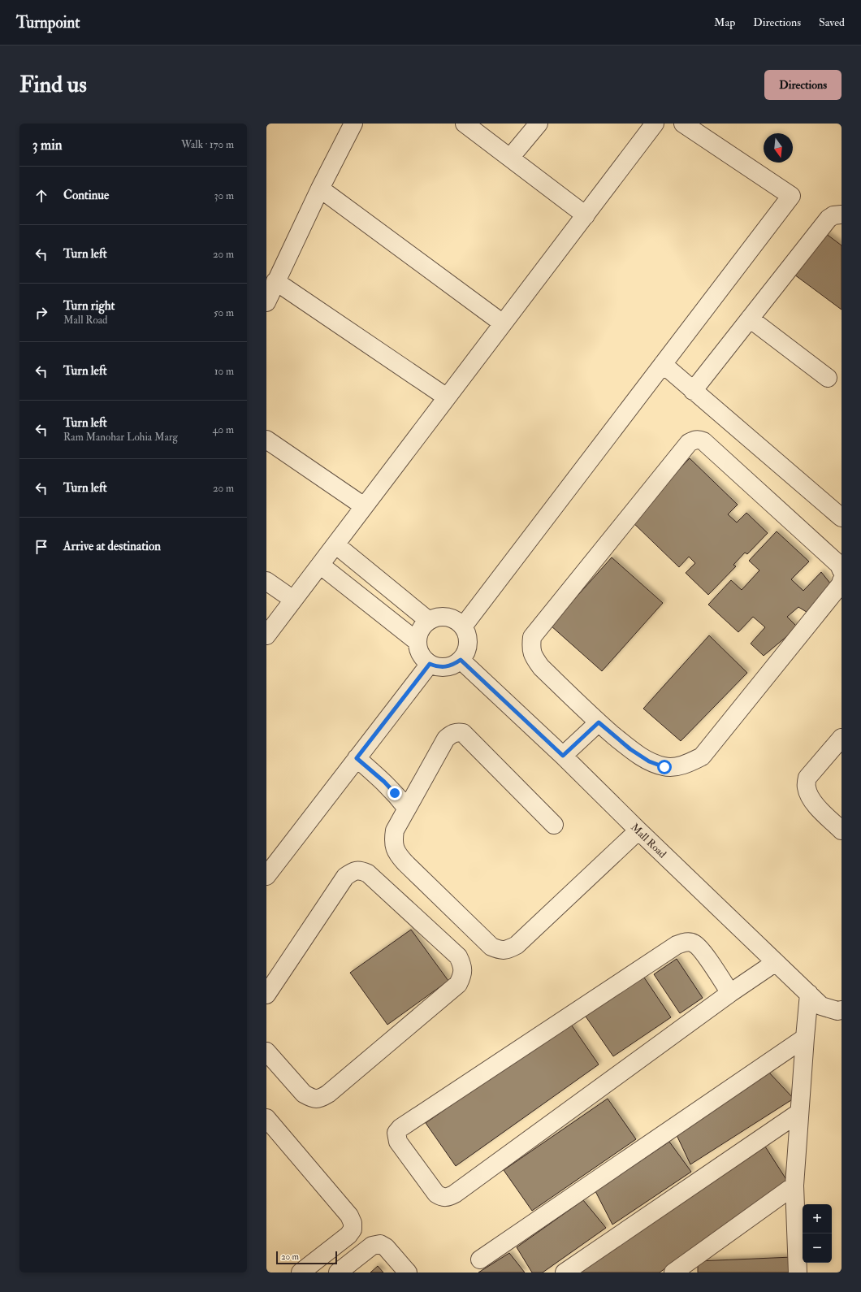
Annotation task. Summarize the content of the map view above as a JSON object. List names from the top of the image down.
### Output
{
  "streets": {
    "street": ["Mall Road"]
  },
  "scale_bar": "20 m",
  "north": "bottom",
  "page": {
    "header": "Turnpoint",
    "nav": ["Map", "Directions", "Saved"],
    "buttons": "Directions",
    "title": "Find us",
    "heading": ["3 min", "Walk · 170 m"],
    "list": [
      ["Continue", "30 m"],
      ["Turn left", "20 m"],
      ["Turn right", "Mall Road", "50 m"],
      ["Turn left", "10 m"],
      ["Turn left", "Ram Manohar Lohia Marg", "40 m"],
      ["Turn left", "20 m"],
      "Arrive at destination"
    ],
    "map_buttons": ["+", "−"],
    "scale": "20 m"
  }
}
